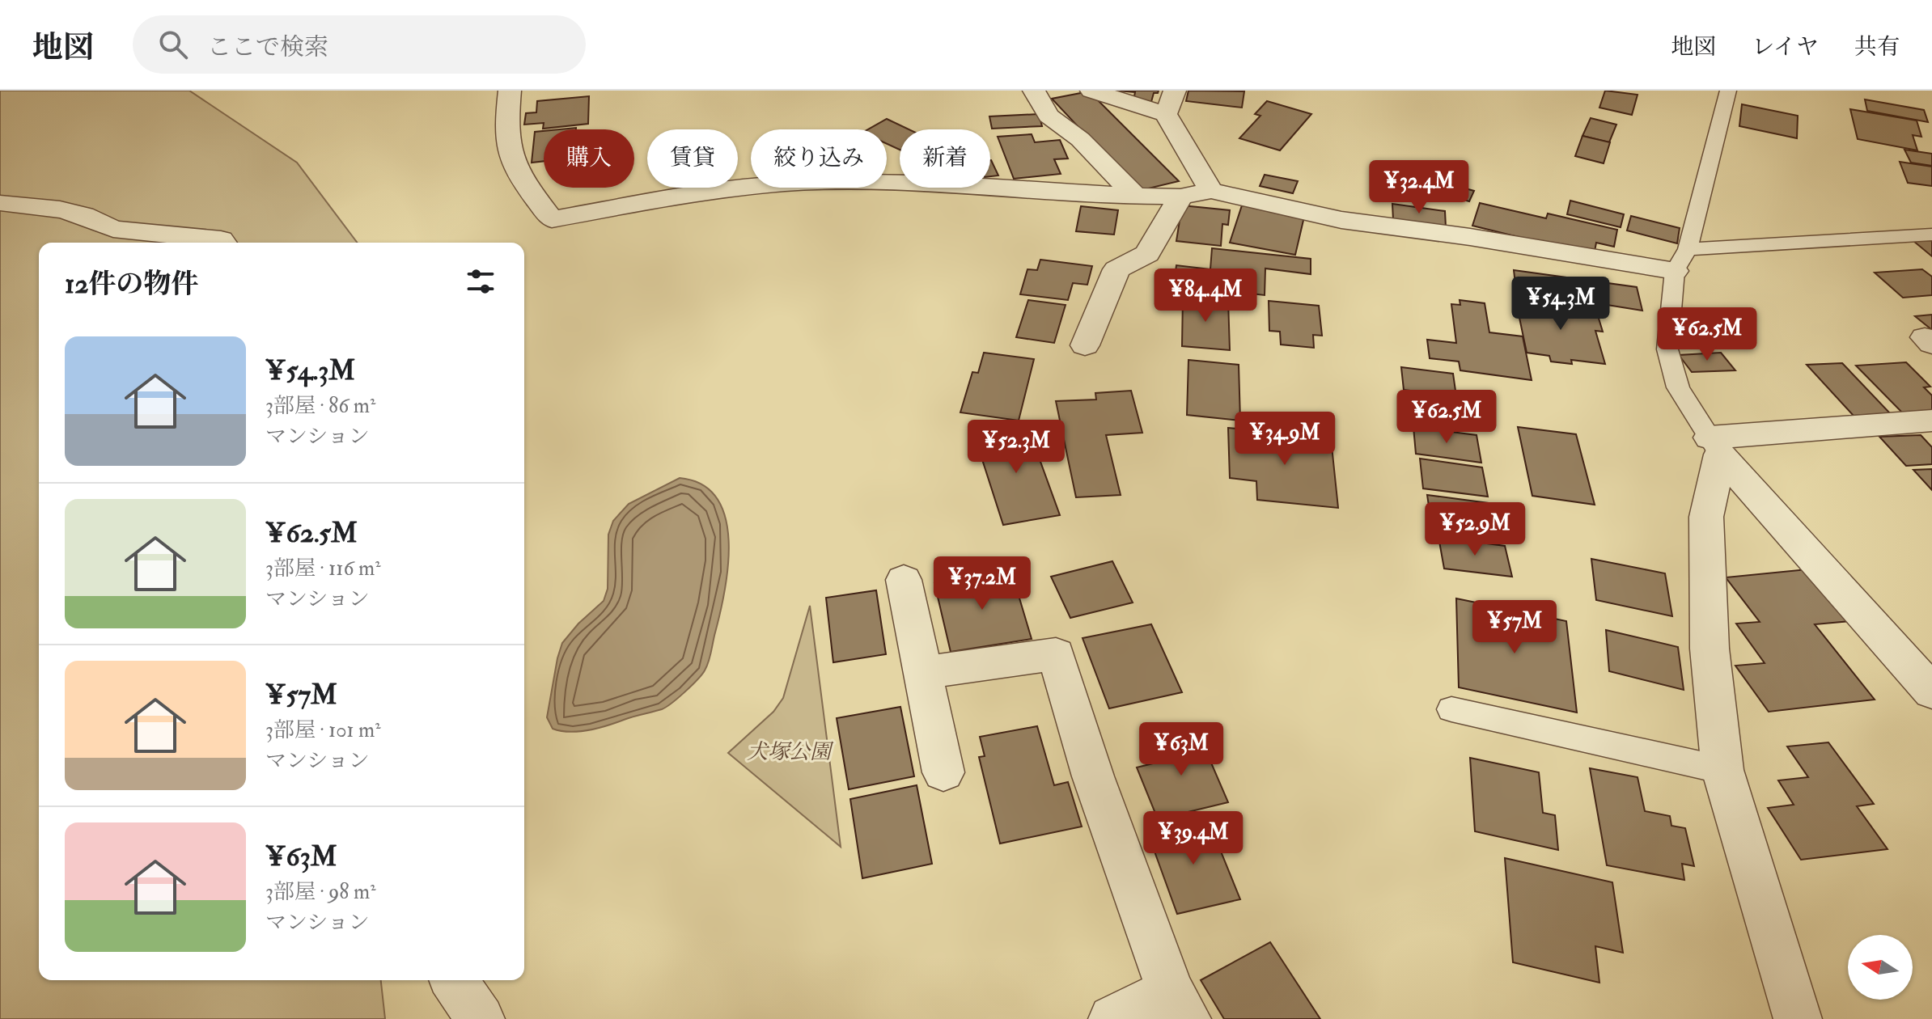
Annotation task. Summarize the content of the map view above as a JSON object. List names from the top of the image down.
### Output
{
  "parks": ["犬塚公園"],
  "north": "left",
  "page": {
    "header": "地図",
    "search": "ここで検索",
    "nav": ["地図", "レイヤ", "共有"],
    "chip": [
      "購入",
      "賃貸",
      "絞り込み",
      "新着"
    ],
    "price": [
      "¥32.4M",
      "¥84.4M",
      "¥54.3M",
      "¥62.5M",
      "¥62.5M",
      "¥34.9M",
      "¥52.3M",
      "¥52.9M",
      "¥37.2M",
      "¥57M",
      "¥63M",
      "¥39.4M"
    ],
    "heading": "12件の物件",
    "list": [
      {
        "name": "¥54.3M",
        "note": "3部屋 · 86 m² · マンション"
      },
      {
        "name": "¥62.5M",
        "note": "3部屋 · 116 m² · マンション"
      },
      {
        "name": "¥57M",
        "note": "3部屋 · 101 m² · マンション"
      },
      {
        "name": "¥63M",
        "note": "3部屋 · 98 m² · マンション"
      }
    ]
  }
}
